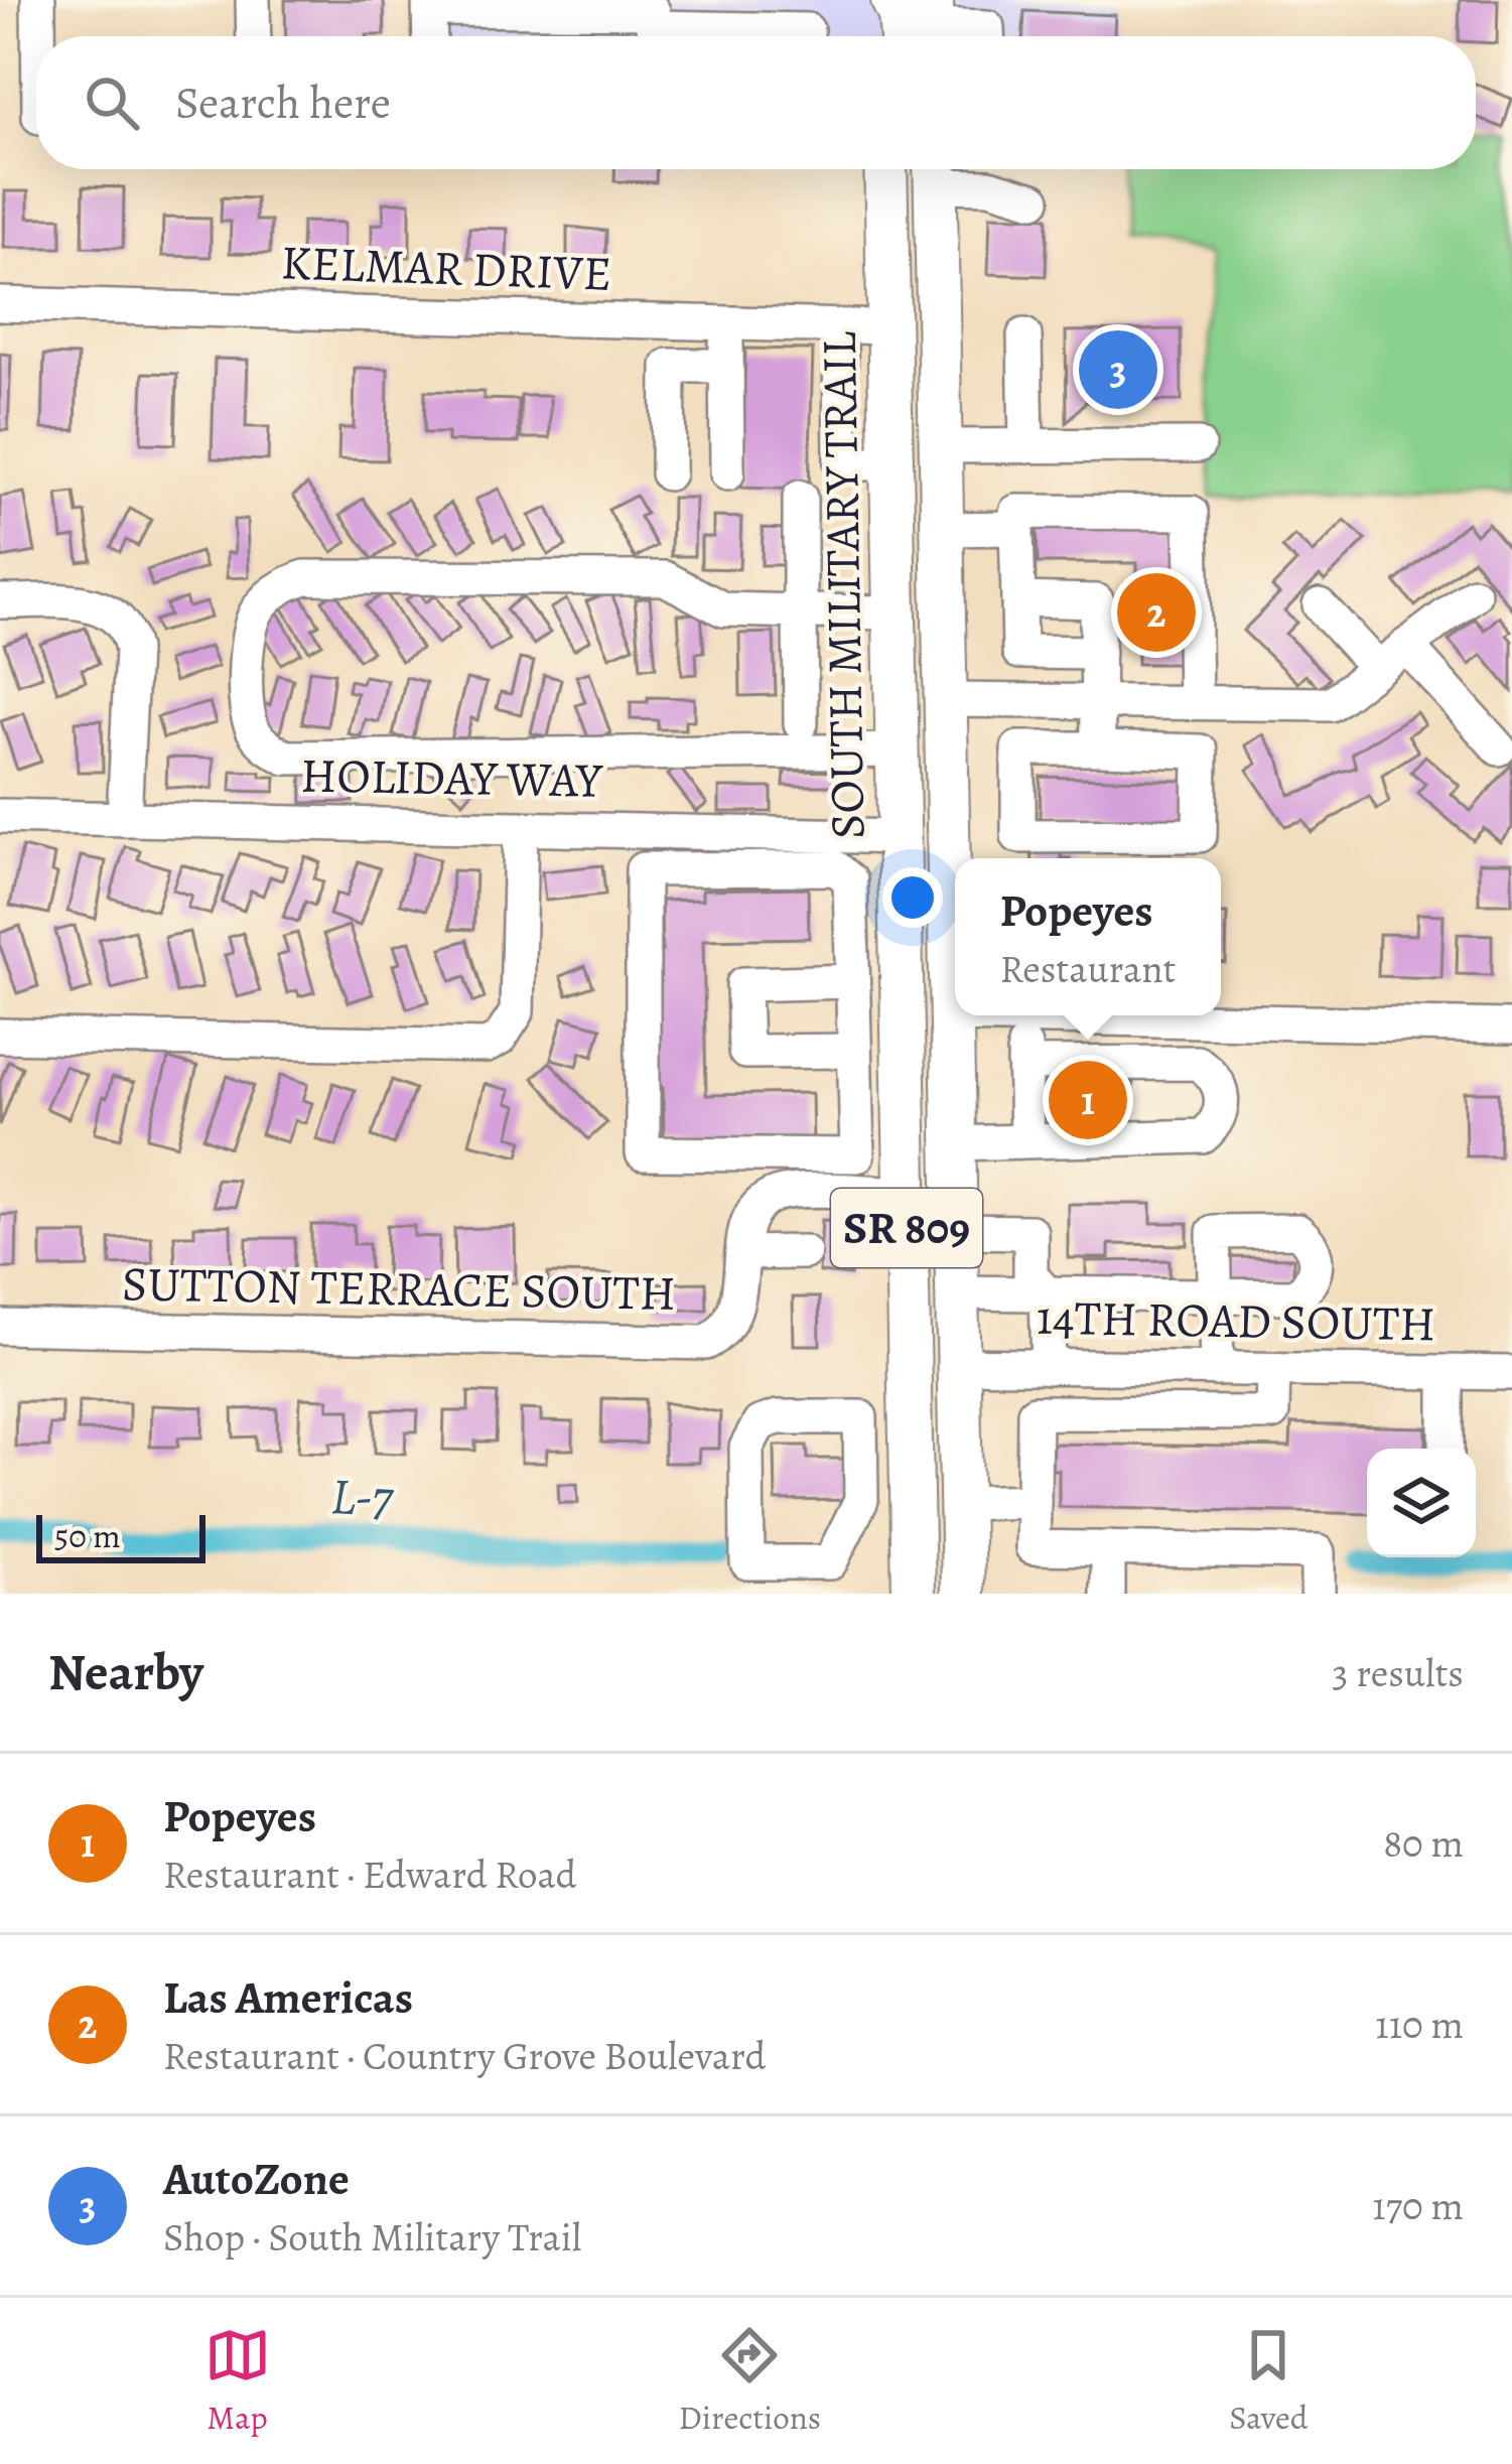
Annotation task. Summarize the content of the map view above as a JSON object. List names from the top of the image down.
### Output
{
  "streets": {
    "main road": ["SOUTH MILITARY TRAIL", "SR 809"],
    "street": [
      "KELMAR DRIVE",
      "HOLIDAY WAY",
      "SUTTON TERRACE SOUTH",
      "14TH ROAD SOUTH"
    ]
  },
  "crossings": [
    ["KELMAR DRIVE", "SOUTH MILITARY TRAIL"],
    ["SOUTH MILITARY TRAIL", "HOLIDAY WAY"],
    ["SOUTH MILITARY TRAIL", "SUTTON TERRACE SOUTH"],
    ["SOUTH MILITARY TRAIL", "14TH ROAD SOUTH"]
  ],
  "water": ["L-7"],
  "scale_bar": "50 m",
  "page": {
    "search": "Search here",
    "pins": ["3", "2", "1"],
    "popup": ["Popeyes", "Restaurant"],
    "scale": "50 m",
    "heading": ["Nearby", "3 results"],
    "list": [
      {
        "mark": "1",
        "name": "Popeyes",
        "note": "Restaurant · Edward Road",
        "value": "80 m"
      },
      {
        "mark": "2",
        "name": "Las Americas",
        "note": "Restaurant · Country Grove Boulevard",
        "value": "110 m"
      },
      {
        "mark": "3",
        "name": "AutoZone",
        "note": "Shop · South Military Trail",
        "value": "170 m"
      }
    ],
    "nav": ["Map", "Directions", "Saved"]
  }
}
